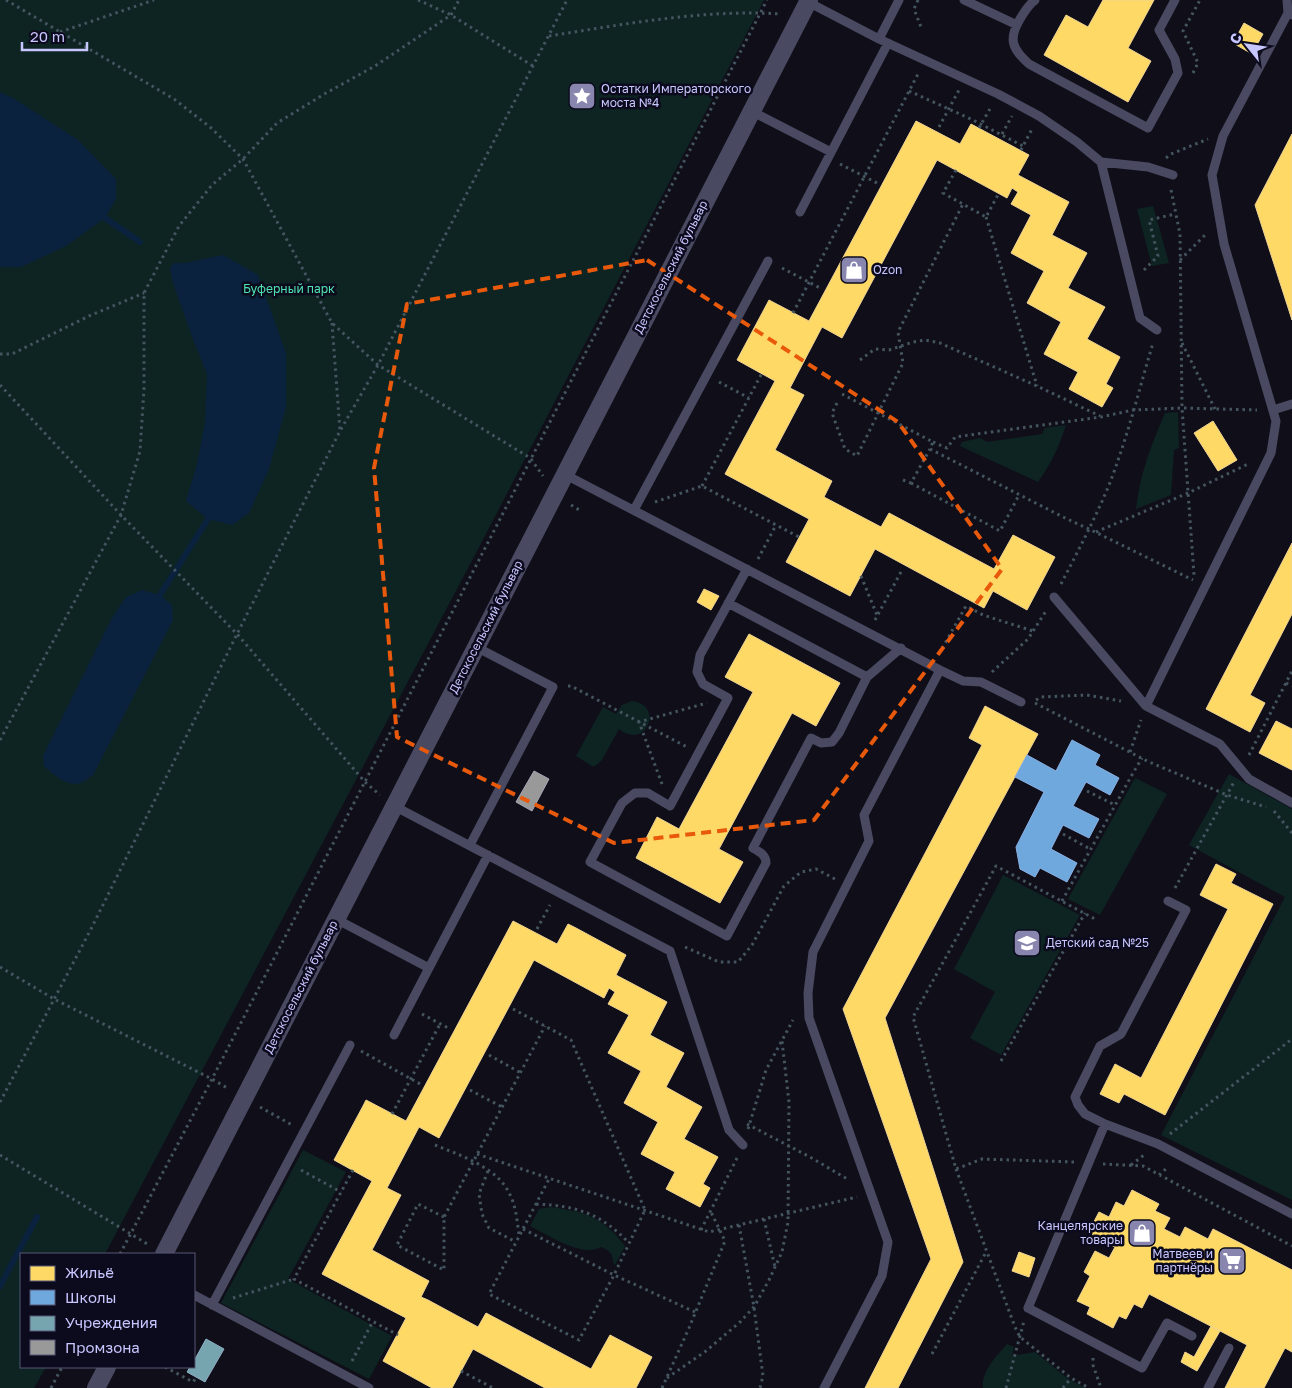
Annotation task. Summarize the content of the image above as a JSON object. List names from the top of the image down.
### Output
{
  "streets": {
    "street": ["Детскосельский бульвар"]
  },
  "parks": ["Буферный парк"],
  "places": {
    "place": ["Остатки Императорского моста №4"],
    "shop": ["Ozon", "Канцелярские товары"],
    "school or university": ["Детский сад №25"],
    "supermarket": ["Матвеев и партнёры"]
  },
  "legend": [
    "Жильё",
    "Школы",
    "Учреждения",
    "Промзона"
  ],
  "scale_bar": "20 m",
  "north": "top left"
}
